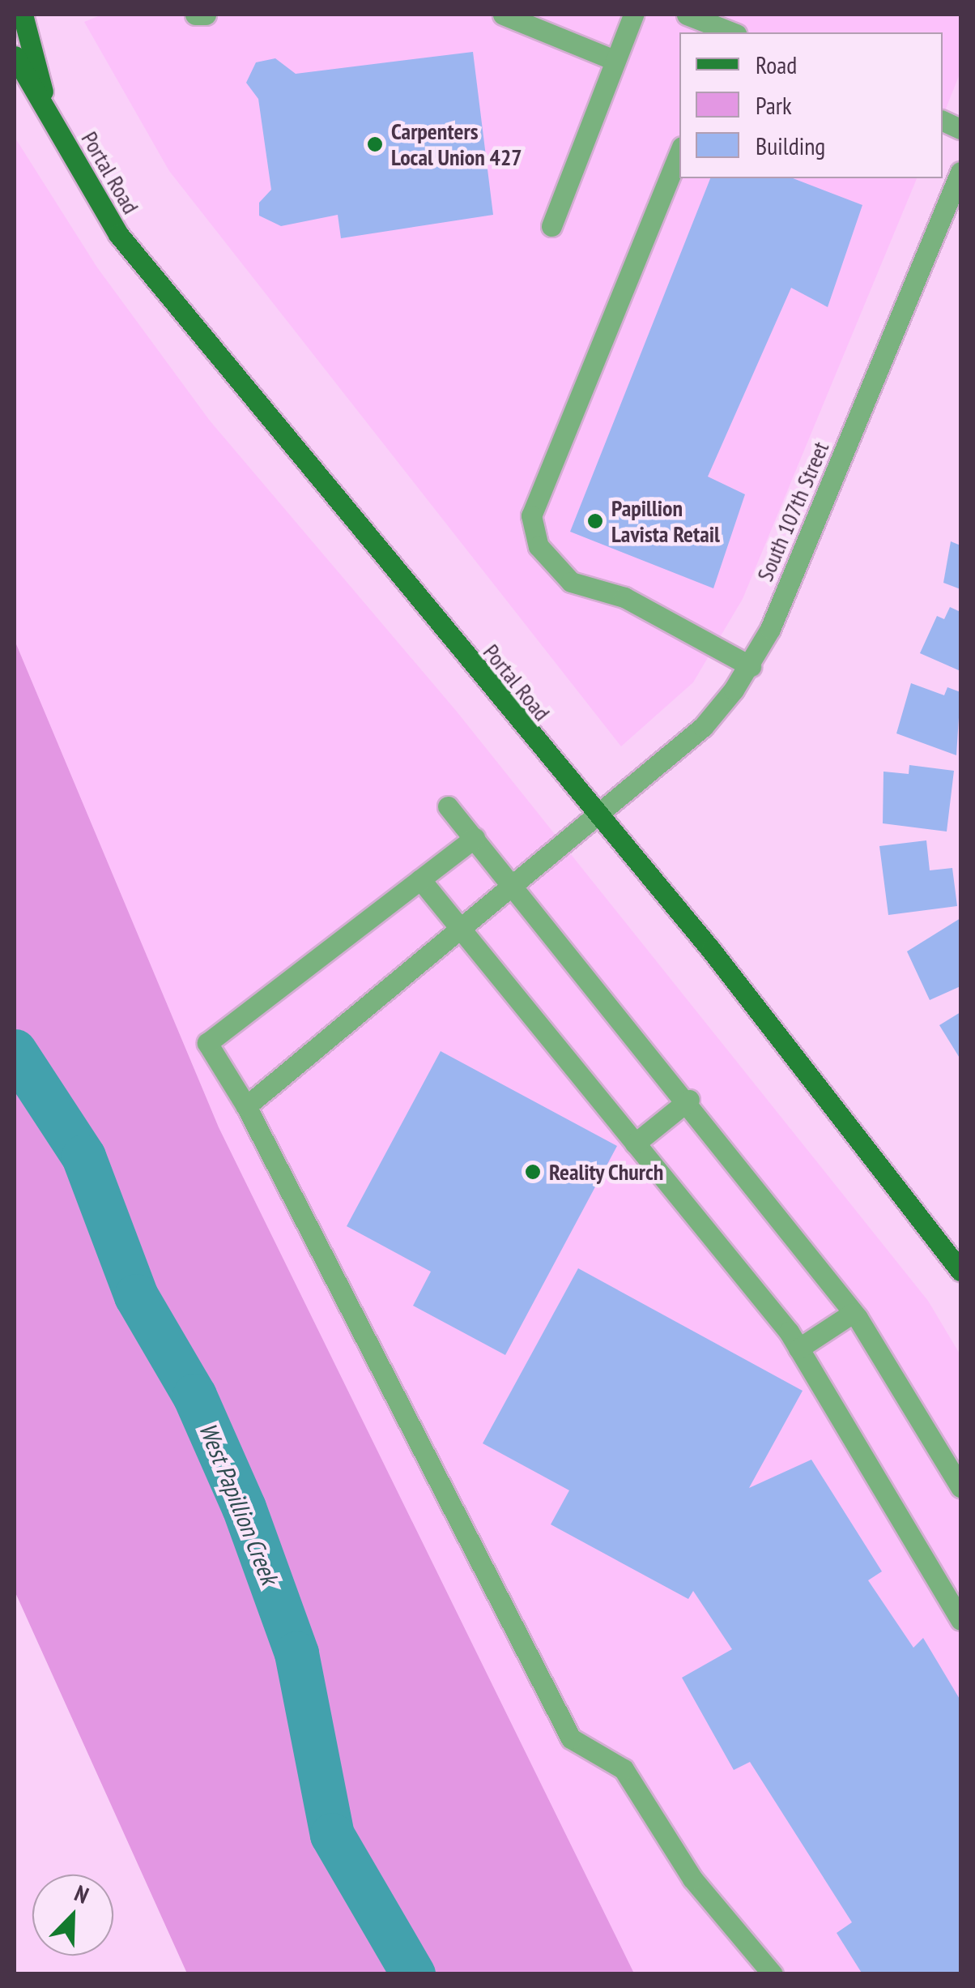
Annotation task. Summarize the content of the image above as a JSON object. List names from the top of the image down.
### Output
{
  "streets": {
    "main road": ["Portal Road"],
    "street": ["South 107th Street"]
  },
  "crossings": [
    ["Portal Road", "South 107th Street"]
  ],
  "water": ["West Papillion Creek"],
  "places": ["Carpenters Local Union 427", "Papillion Lavista Retail", "Reality Church"],
  "legend": ["Road", "Park", "Building"],
  "north": "top right"
}
